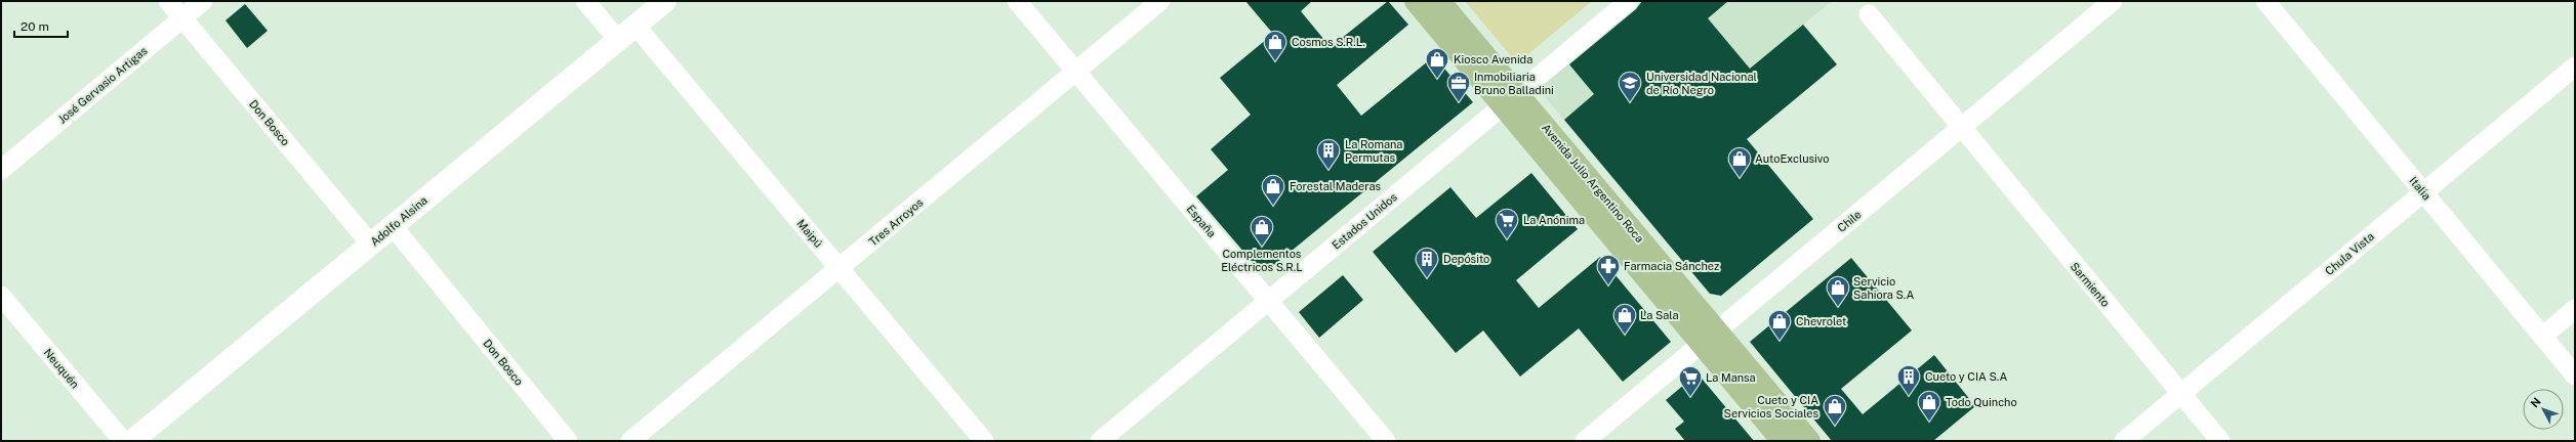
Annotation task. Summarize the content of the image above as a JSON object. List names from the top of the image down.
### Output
{
  "streets": {
    "main road": ["Avenida Julio Argentino Roca", "Adolfo Alsina"],
    "street": [
      "José Gervasio Artigas",
      "Don Bosco",
      "Italia",
      "España",
      "Estados Unidos",
      "Chile",
      "Tres Arroyos",
      "Maipú",
      "Chula Vista",
      "Sarmiento",
      "Neuquén"
    ]
  },
  "crossings": [
    ["José Gervasio Artigas", "Don Bosco"],
    ["Don Bosco", "Adolfo Alsina"],
    ["Avenida Julio Argentino Roca", "Estados Unidos"],
    ["Avenida Julio Argentino Roca", "Chile"],
    ["Italia", "Chula Vista"],
    ["Adolfo Alsina", "Maipú"],
    ["España", "Estados Unidos"],
    ["España", "Tres Arroyos"],
    ["Chile", "Sarmiento"],
    ["Tres Arroyos", "Maipú"],
    ["Chula Vista", "Sarmiento"]
  ],
  "places": {
    "shop": [
      "Cosmos S.R.L.",
      "Kiosco Avenida",
      "AutoExclusivo",
      "Forestal Maderas",
      "Complementos Eléctricos S.R.L",
      "Servicio Sahiora S.A",
      "La Sala",
      "Chevrolet",
      "Todo Quincho",
      "Cueto y CIA Servicios Sociales"
    ],
    "office": ["Inmobiliaria Bruno Balladini"],
    "school or university": ["Universidad Nacional de Río Negro"],
    "building": ["La Romana Permutas", "Depósito", "Cueto y CIA S.A"],
    "supermarket": ["La Anónima", "La Mansa"],
    "pharmacy": ["Farmacia Sánchez"]
  },
  "scale_bar": "20 m",
  "north": "top left"
}
